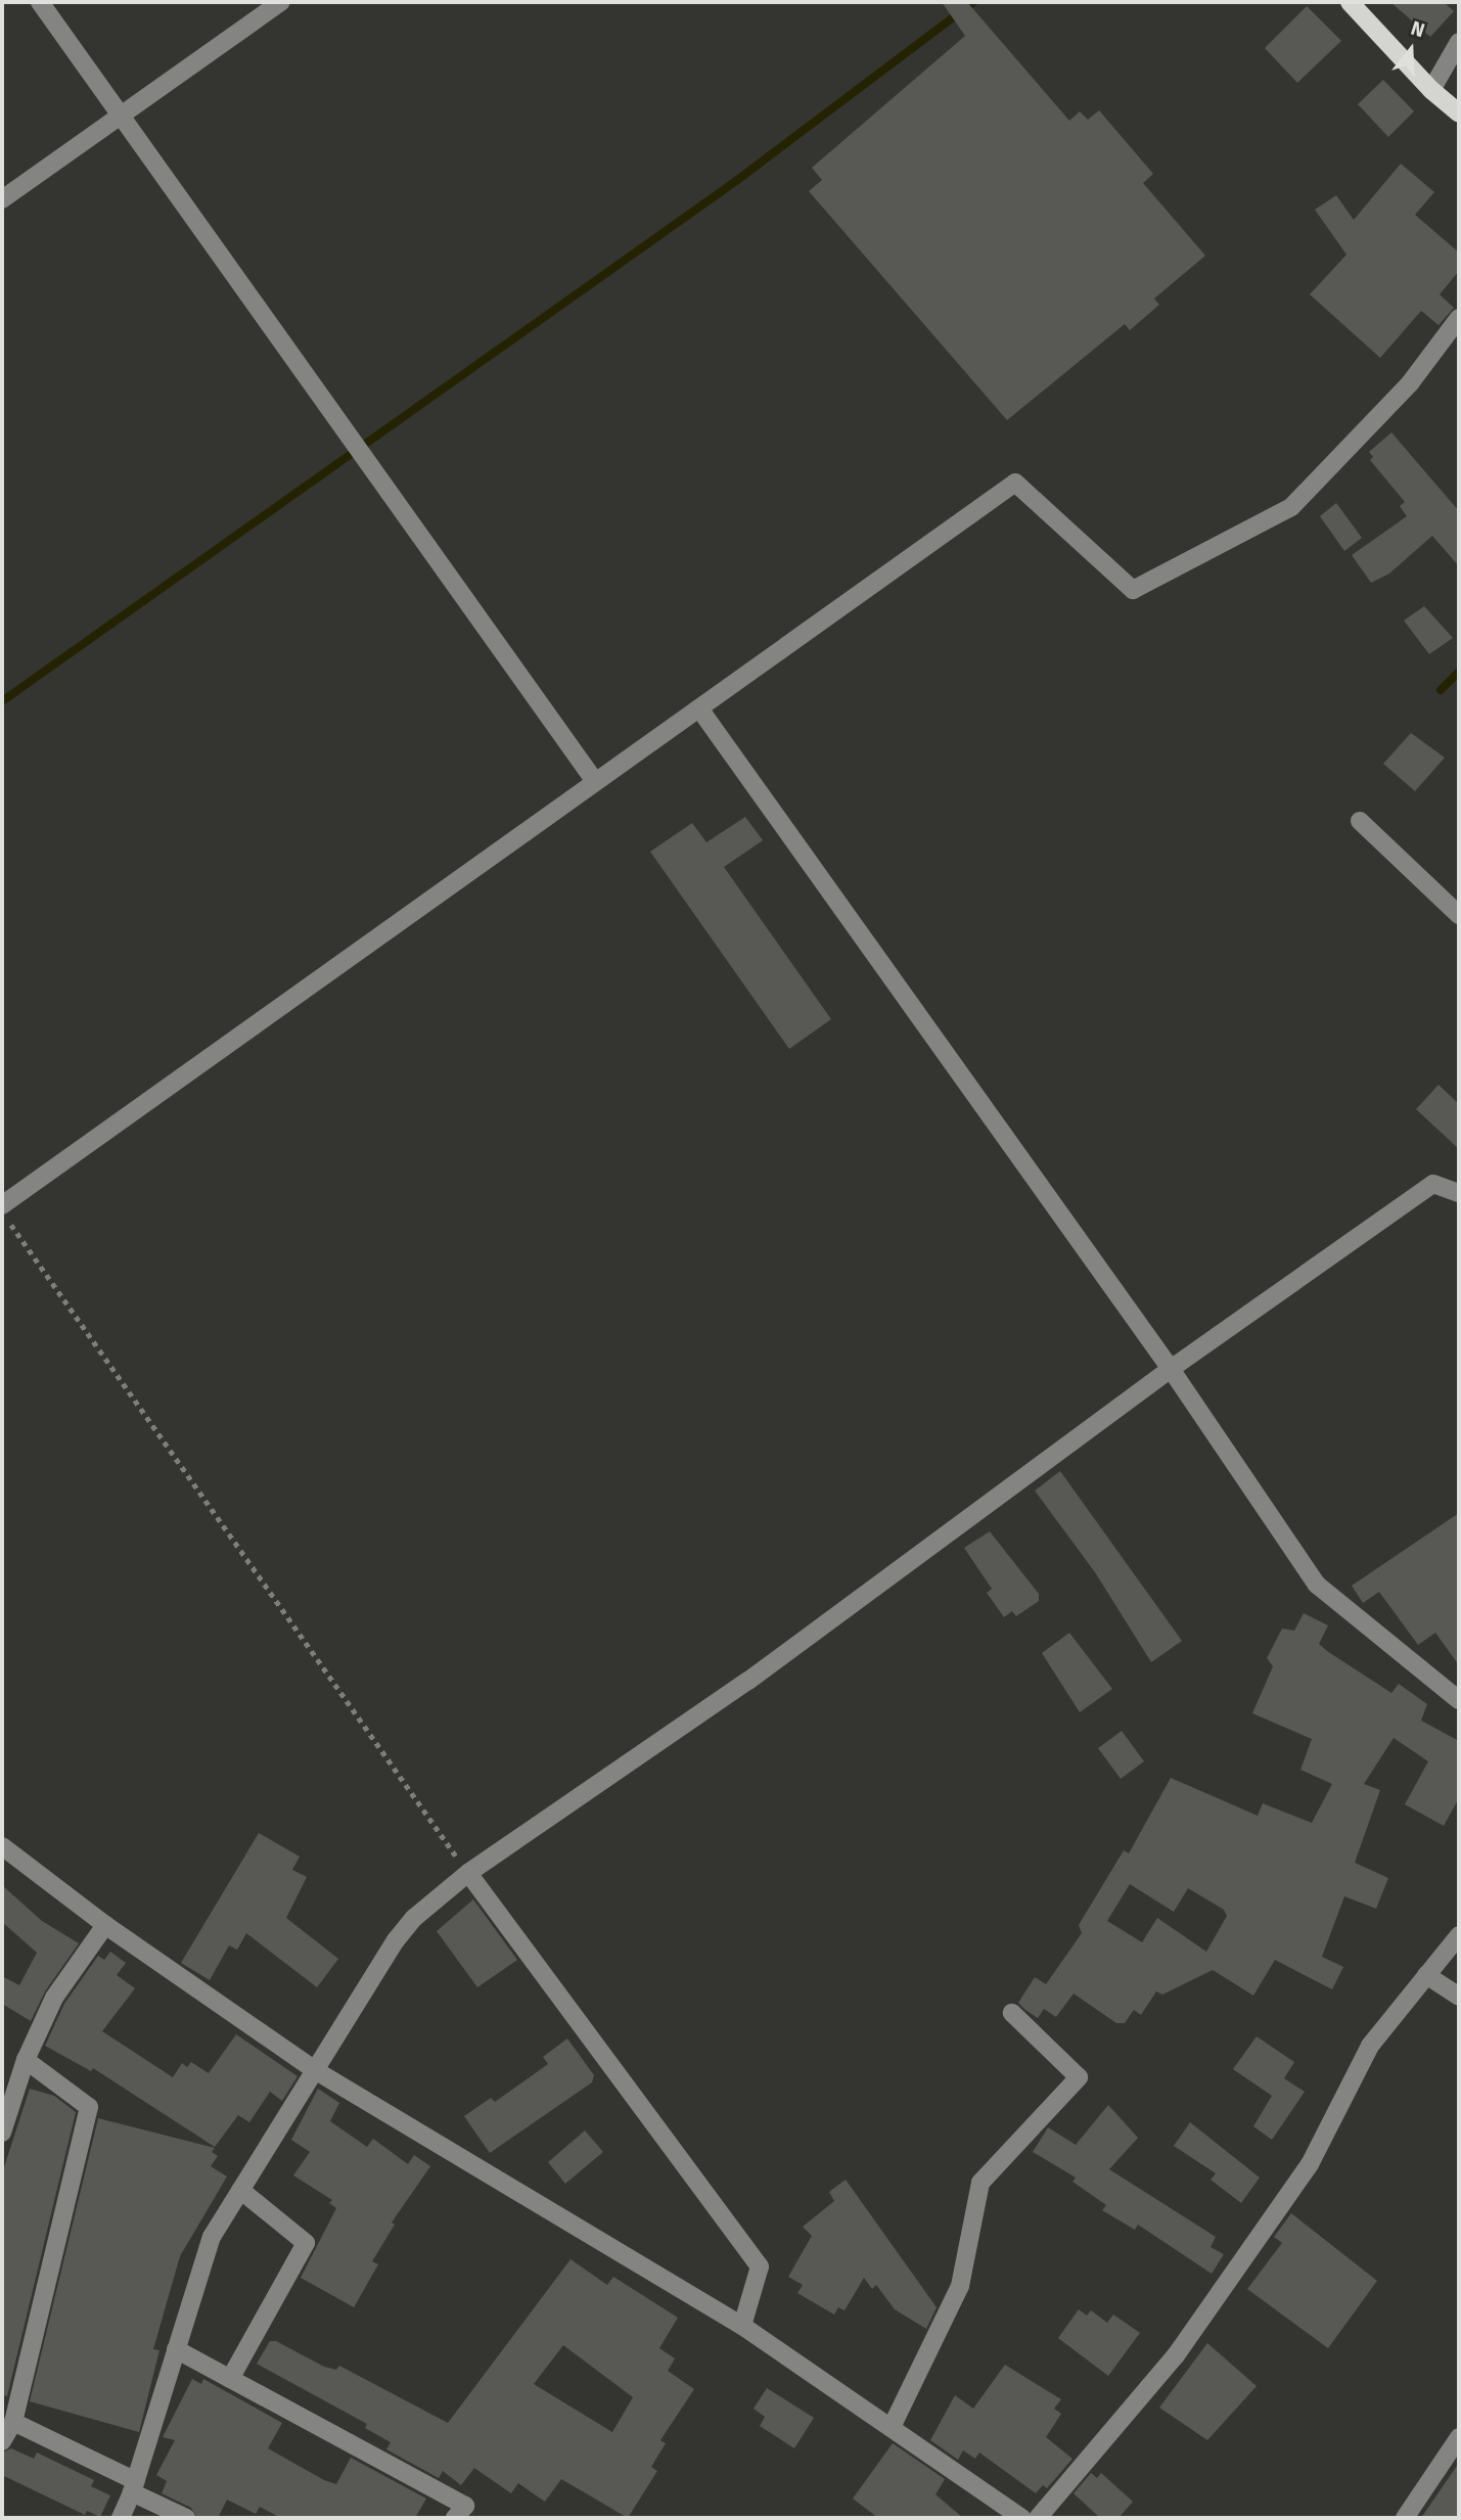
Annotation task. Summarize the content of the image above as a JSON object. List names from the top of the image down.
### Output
{
  "north": "top"
}
